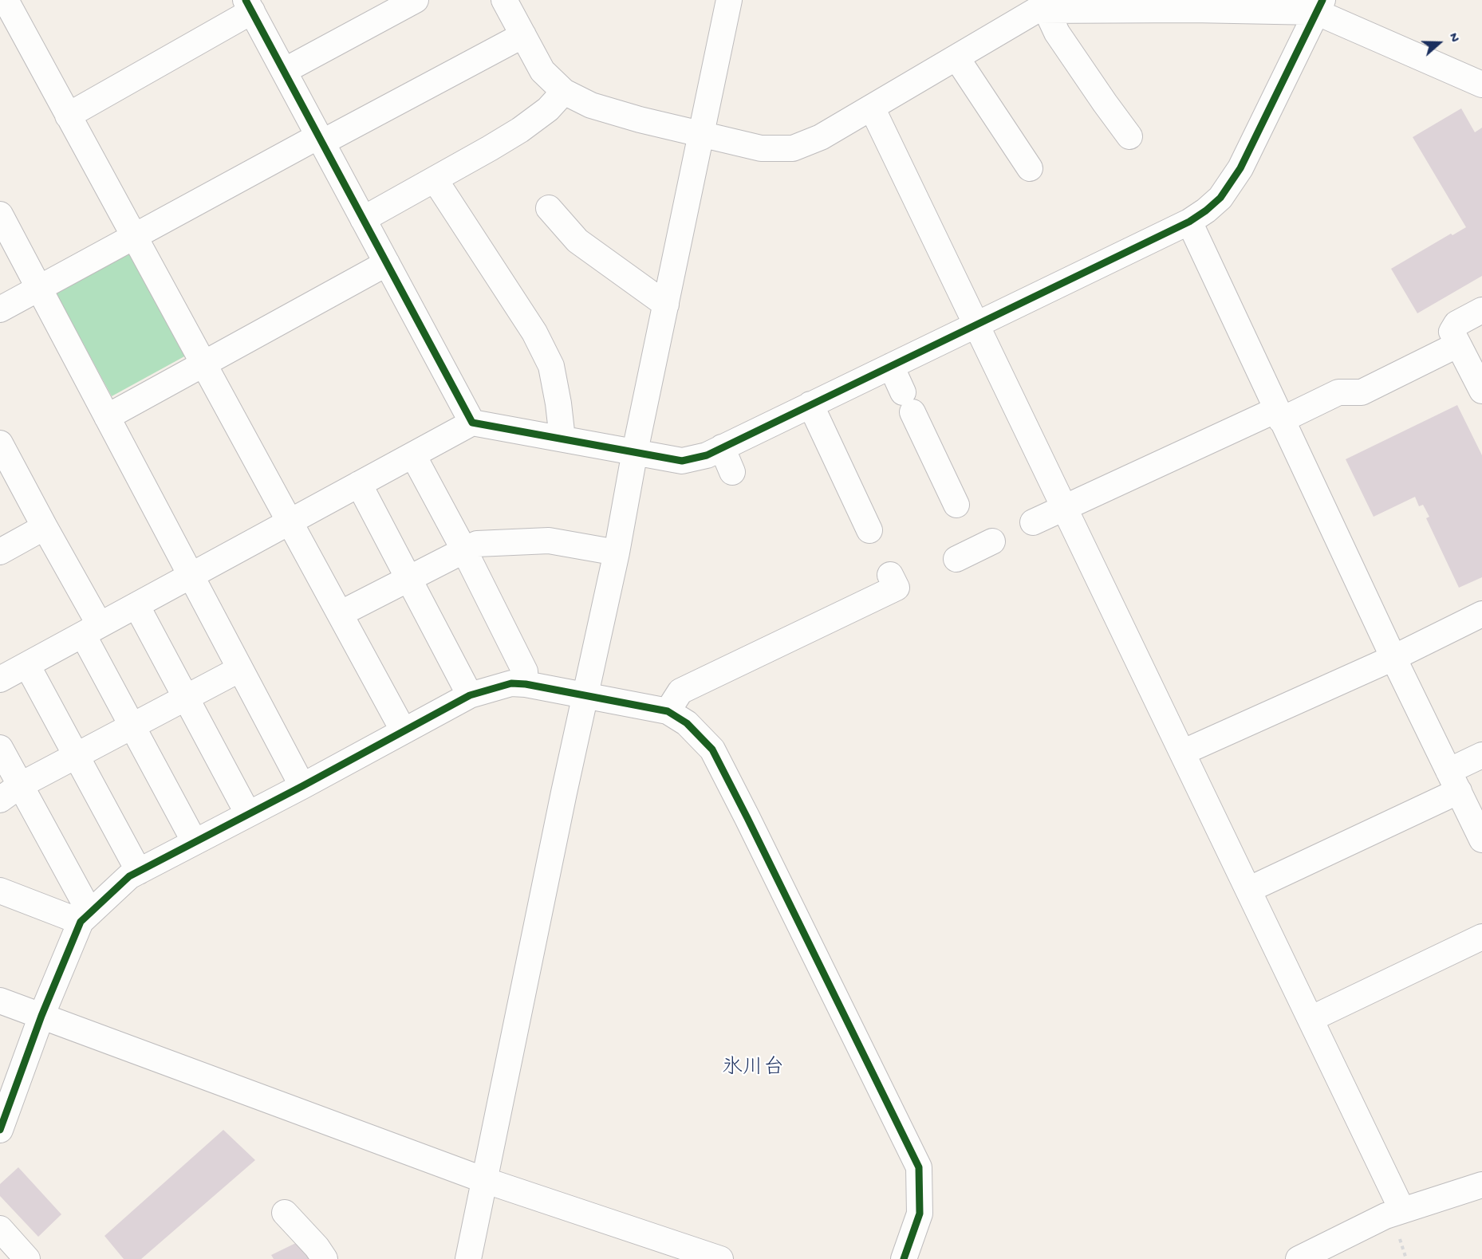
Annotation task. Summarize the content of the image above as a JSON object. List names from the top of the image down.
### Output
{
  "districts": ["氷川台"],
  "north": "right"
}
